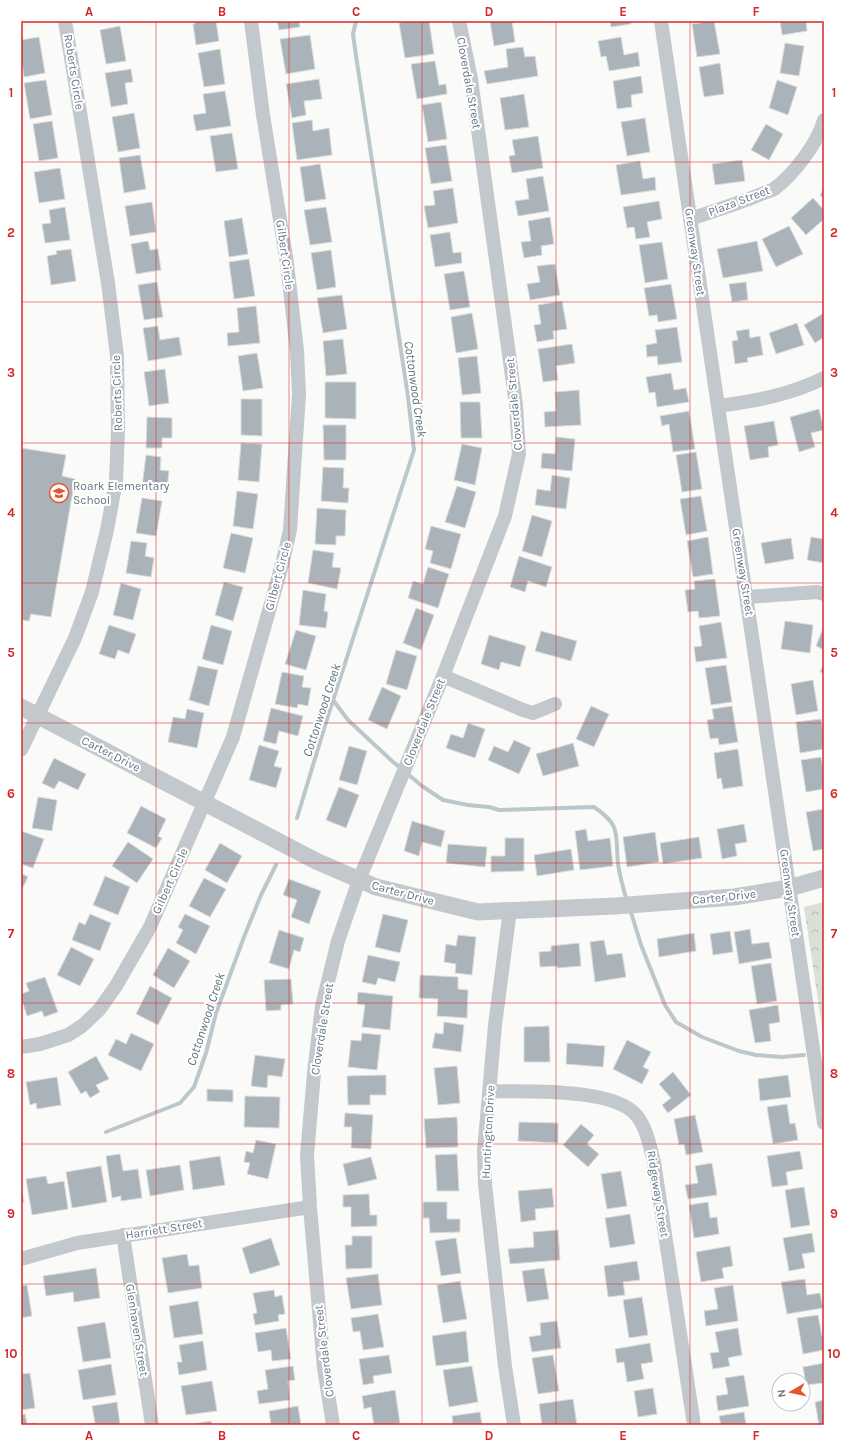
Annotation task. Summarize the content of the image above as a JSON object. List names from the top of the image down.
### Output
{
  "streets": {
    "street": [
      "Roberts Circle",
      "Cloverdale Street",
      "Plaza Street",
      "Greenway Street",
      "Gilbert Circle",
      "Carter Drive",
      "Huntington Drive",
      "Ridgeway Street",
      "Harriett Street",
      "Glenhaven Street"
    ]
  },
  "crossings": [
    ["Roberts Circle", "Carter Drive"],
    ["Cloverdale Street", "Carter Drive"],
    ["Cloverdale Street", "Harriett Street"],
    ["Plaza Street", "Greenway Street"],
    ["Greenway Street", "Carter Drive"],
    ["Gilbert Circle", "Carter Drive"],
    ["Carter Drive", "Huntington Drive"],
    ["Huntington Drive", "Ridgeway Street"],
    ["Harriett Street", "Glenhaven Street"]
  ],
  "water": ["Cottonwood Creek"],
  "places": {
    "school or university": ["Roark Elementary School"]
  },
  "north": "left",
  "grid": {
    "columns": [
      "A",
      "B",
      "C",
      "D",
      "E",
      "F"
    ],
    "rows": [
      "1",
      "2",
      "3",
      "4",
      "5",
      "6",
      "7",
      "8",
      "9",
      "10"
    ]
  }
}
